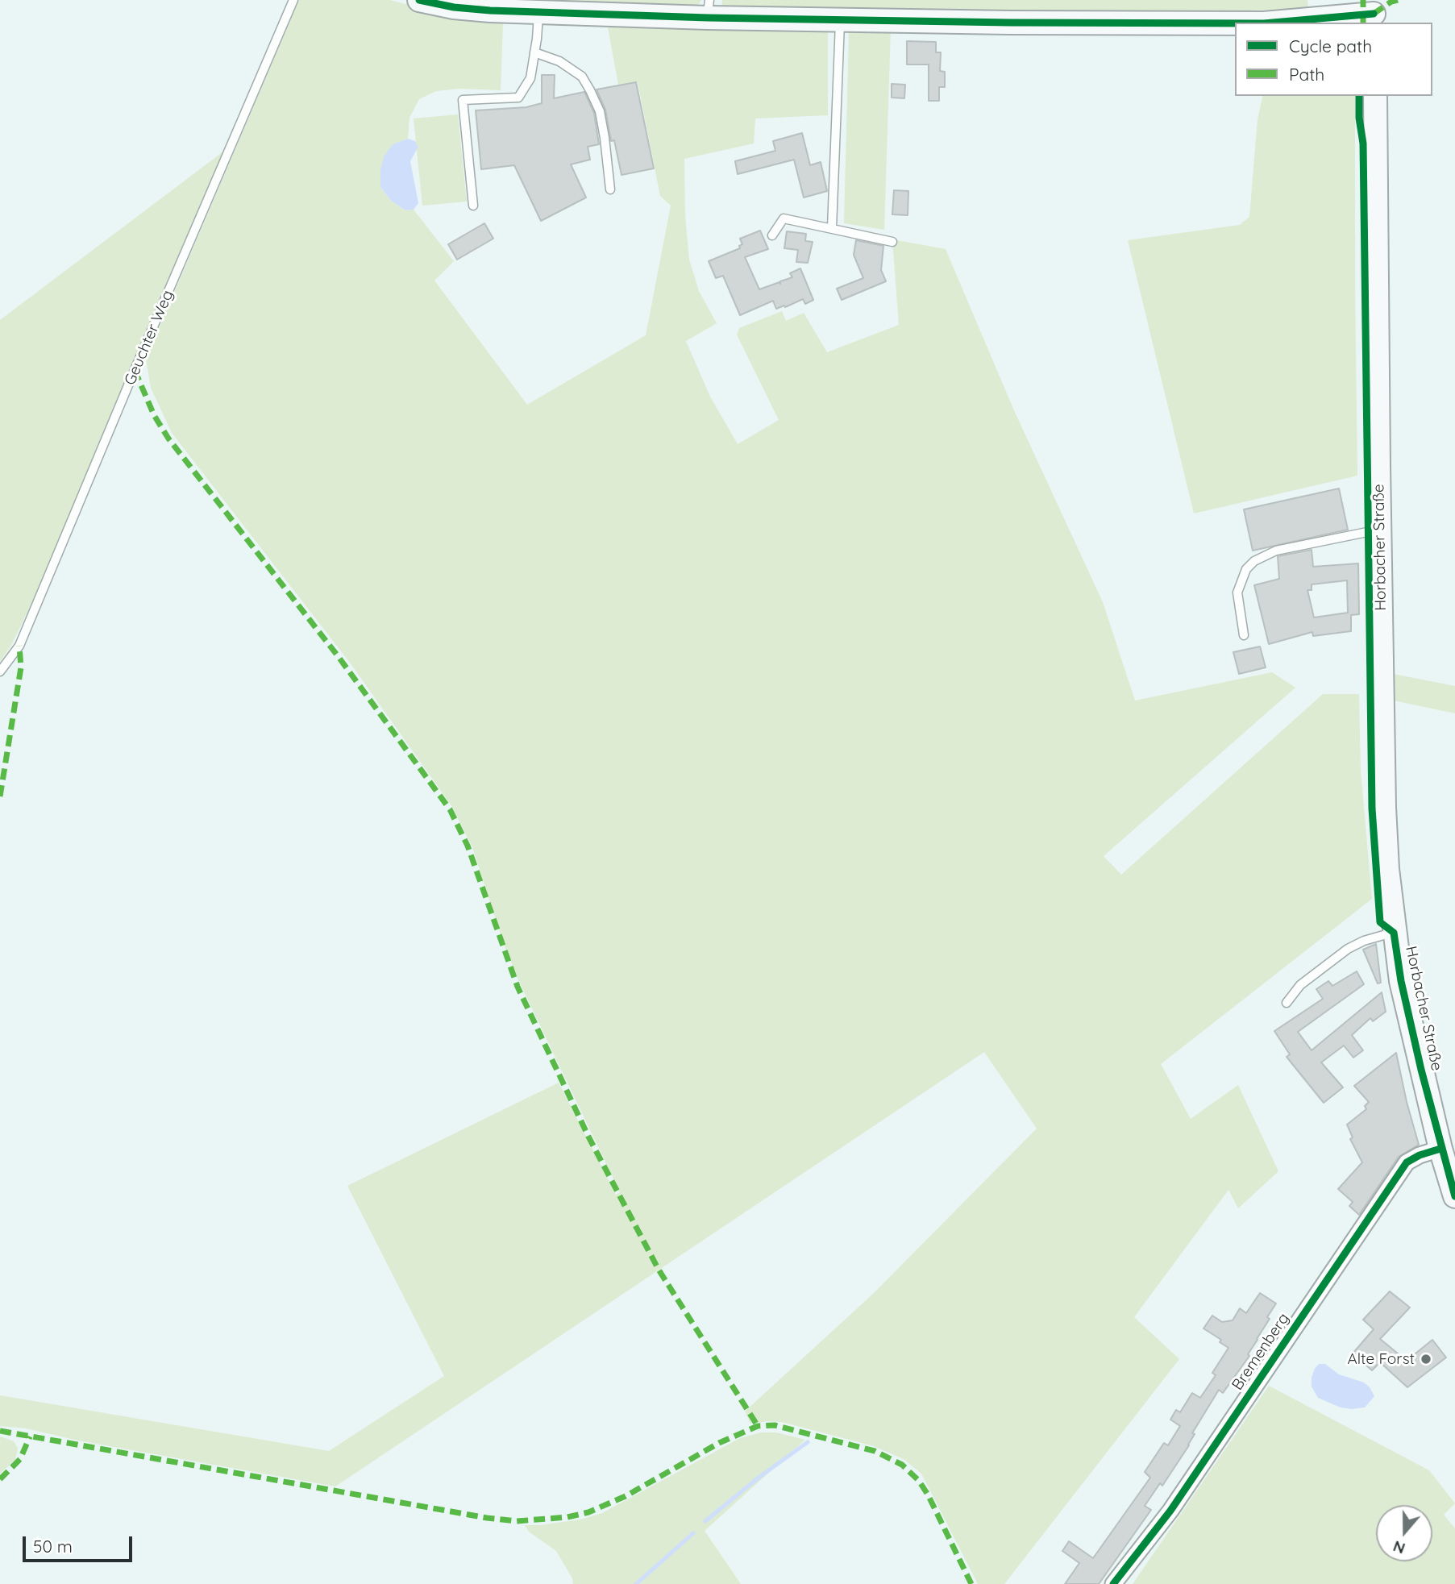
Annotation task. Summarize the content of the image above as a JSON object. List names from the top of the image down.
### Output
{
  "streets": {
    "main road": ["Horbacher Straße"],
    "street": ["Bremenberg"],
    "lane": ["Geuchter Weg"]
  },
  "crossings": [
    ["Horbacher Straße", "Bremenberg"]
  ],
  "places": ["Alte Forst"],
  "legend": ["Cycle path", "Path"],
  "scale_bar": "50 m",
  "north": "bottom"
}
